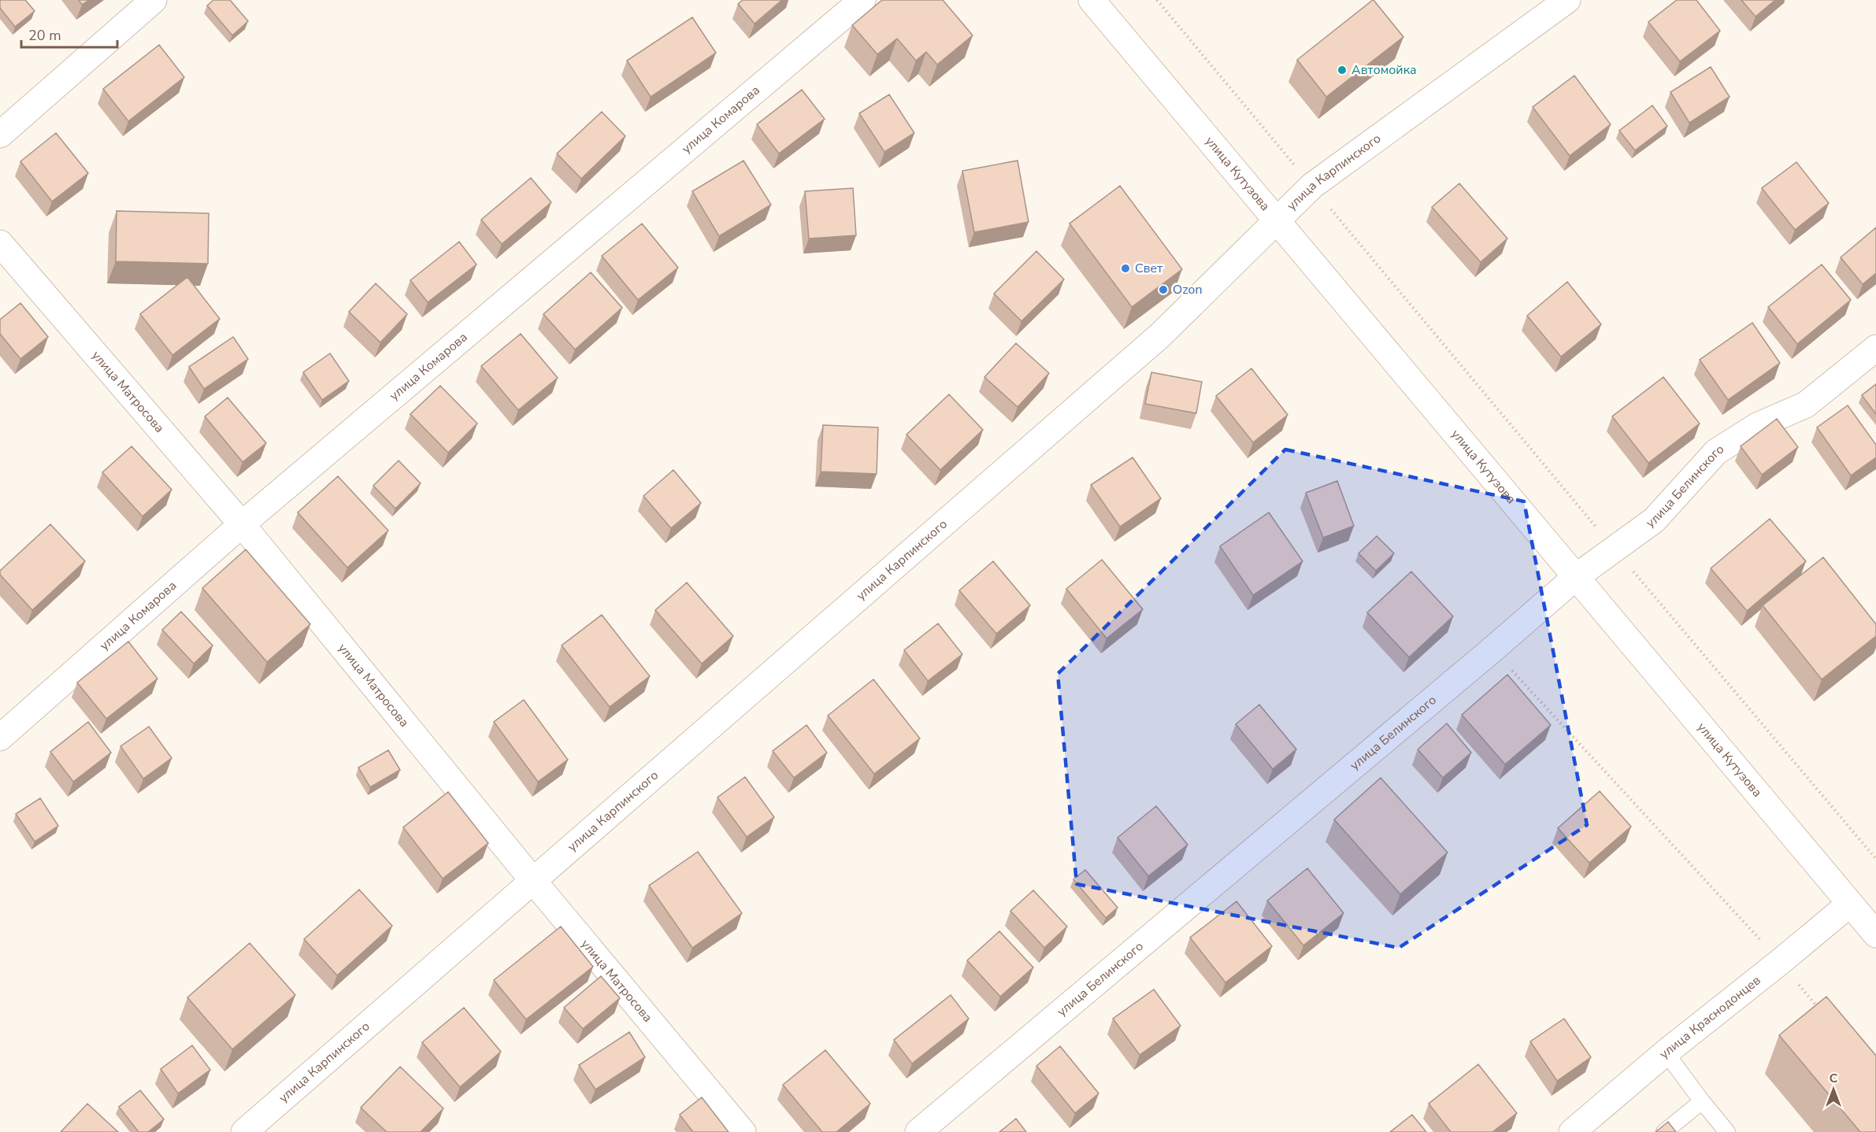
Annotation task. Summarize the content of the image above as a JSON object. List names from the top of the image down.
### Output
{
  "streets": {
    "street": [
      "улица Комарова",
      "улица Кутузова",
      "улица Карпинского",
      "улица Матросова",
      "улица Белинского",
      "улица Краснодонцев"
    ]
  },
  "crossings": [
    ["улица Комарова", "улица Матросова"],
    ["улица Кутузова", "улица Карпинского"],
    ["улица Кутузова", "улица Белинского"],
    ["улица Кутузова", "улица Краснодонцев"],
    ["улица Карпинского", "улица Матросова"]
  ],
  "places": ["Автомойка", "Свет", "Ozon"],
  "scale_bar": "20 m",
  "north": "top"
}
